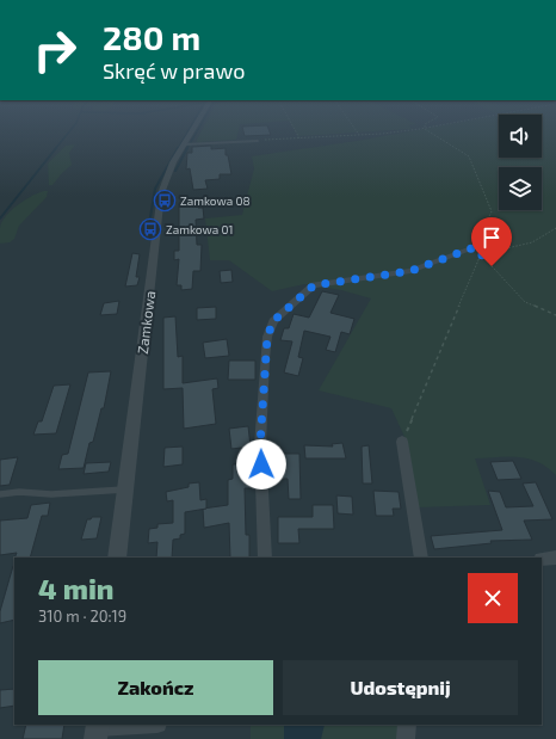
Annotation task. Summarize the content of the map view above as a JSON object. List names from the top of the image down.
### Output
{
  "streets": {
    "street": ["Zamkowa"]
  },
  "places": {
    "bus stop": ["Zamkowa 08", "Zamkowa 01"]
  },
  "page": {
    "turn": ["280 m", "Skręć w prawo"],
    "heading": ["4 min", "310 m · 20:19"],
    "buttons": ["Zakończ", "Udostępnij"]
  }
}
